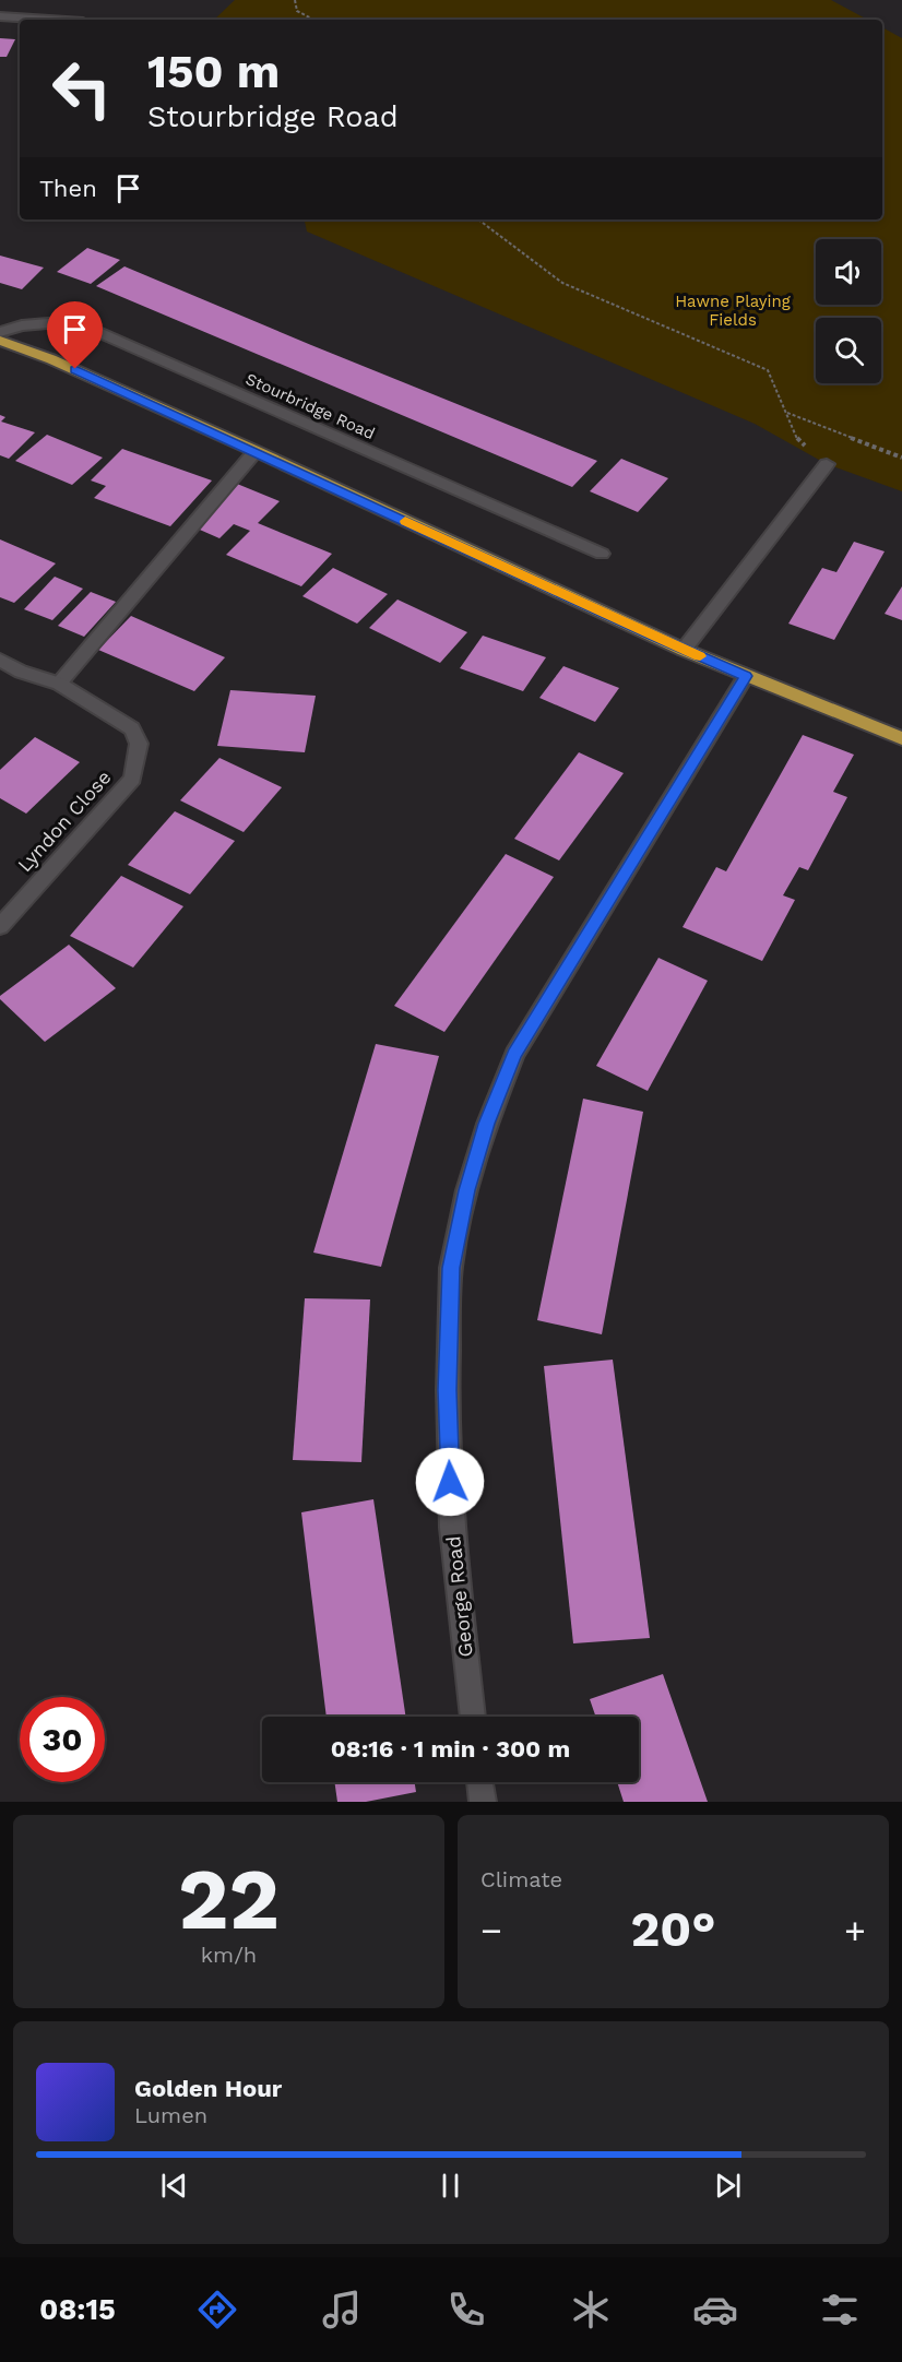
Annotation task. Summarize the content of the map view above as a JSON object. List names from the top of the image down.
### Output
{
  "streets": {
    "street": ["Stourbridge Road", "Lyndon Close", "George Road"]
  },
  "parks": ["Hawne Playing Fields"],
  "page": {
    "turn": ["150 m", "Stourbridge Road"],
    "then": "Then",
    "limit": "30",
    "trip": "08:16 · 1 min · 300 m",
    "tile": [
      ["22", "km/h"],
      "Climate"
    ],
    "heat": ["−", "20°", "+"],
    "song": ["Golden Hour", "Lumen"],
    "tabs": "08:15"
  }
}
